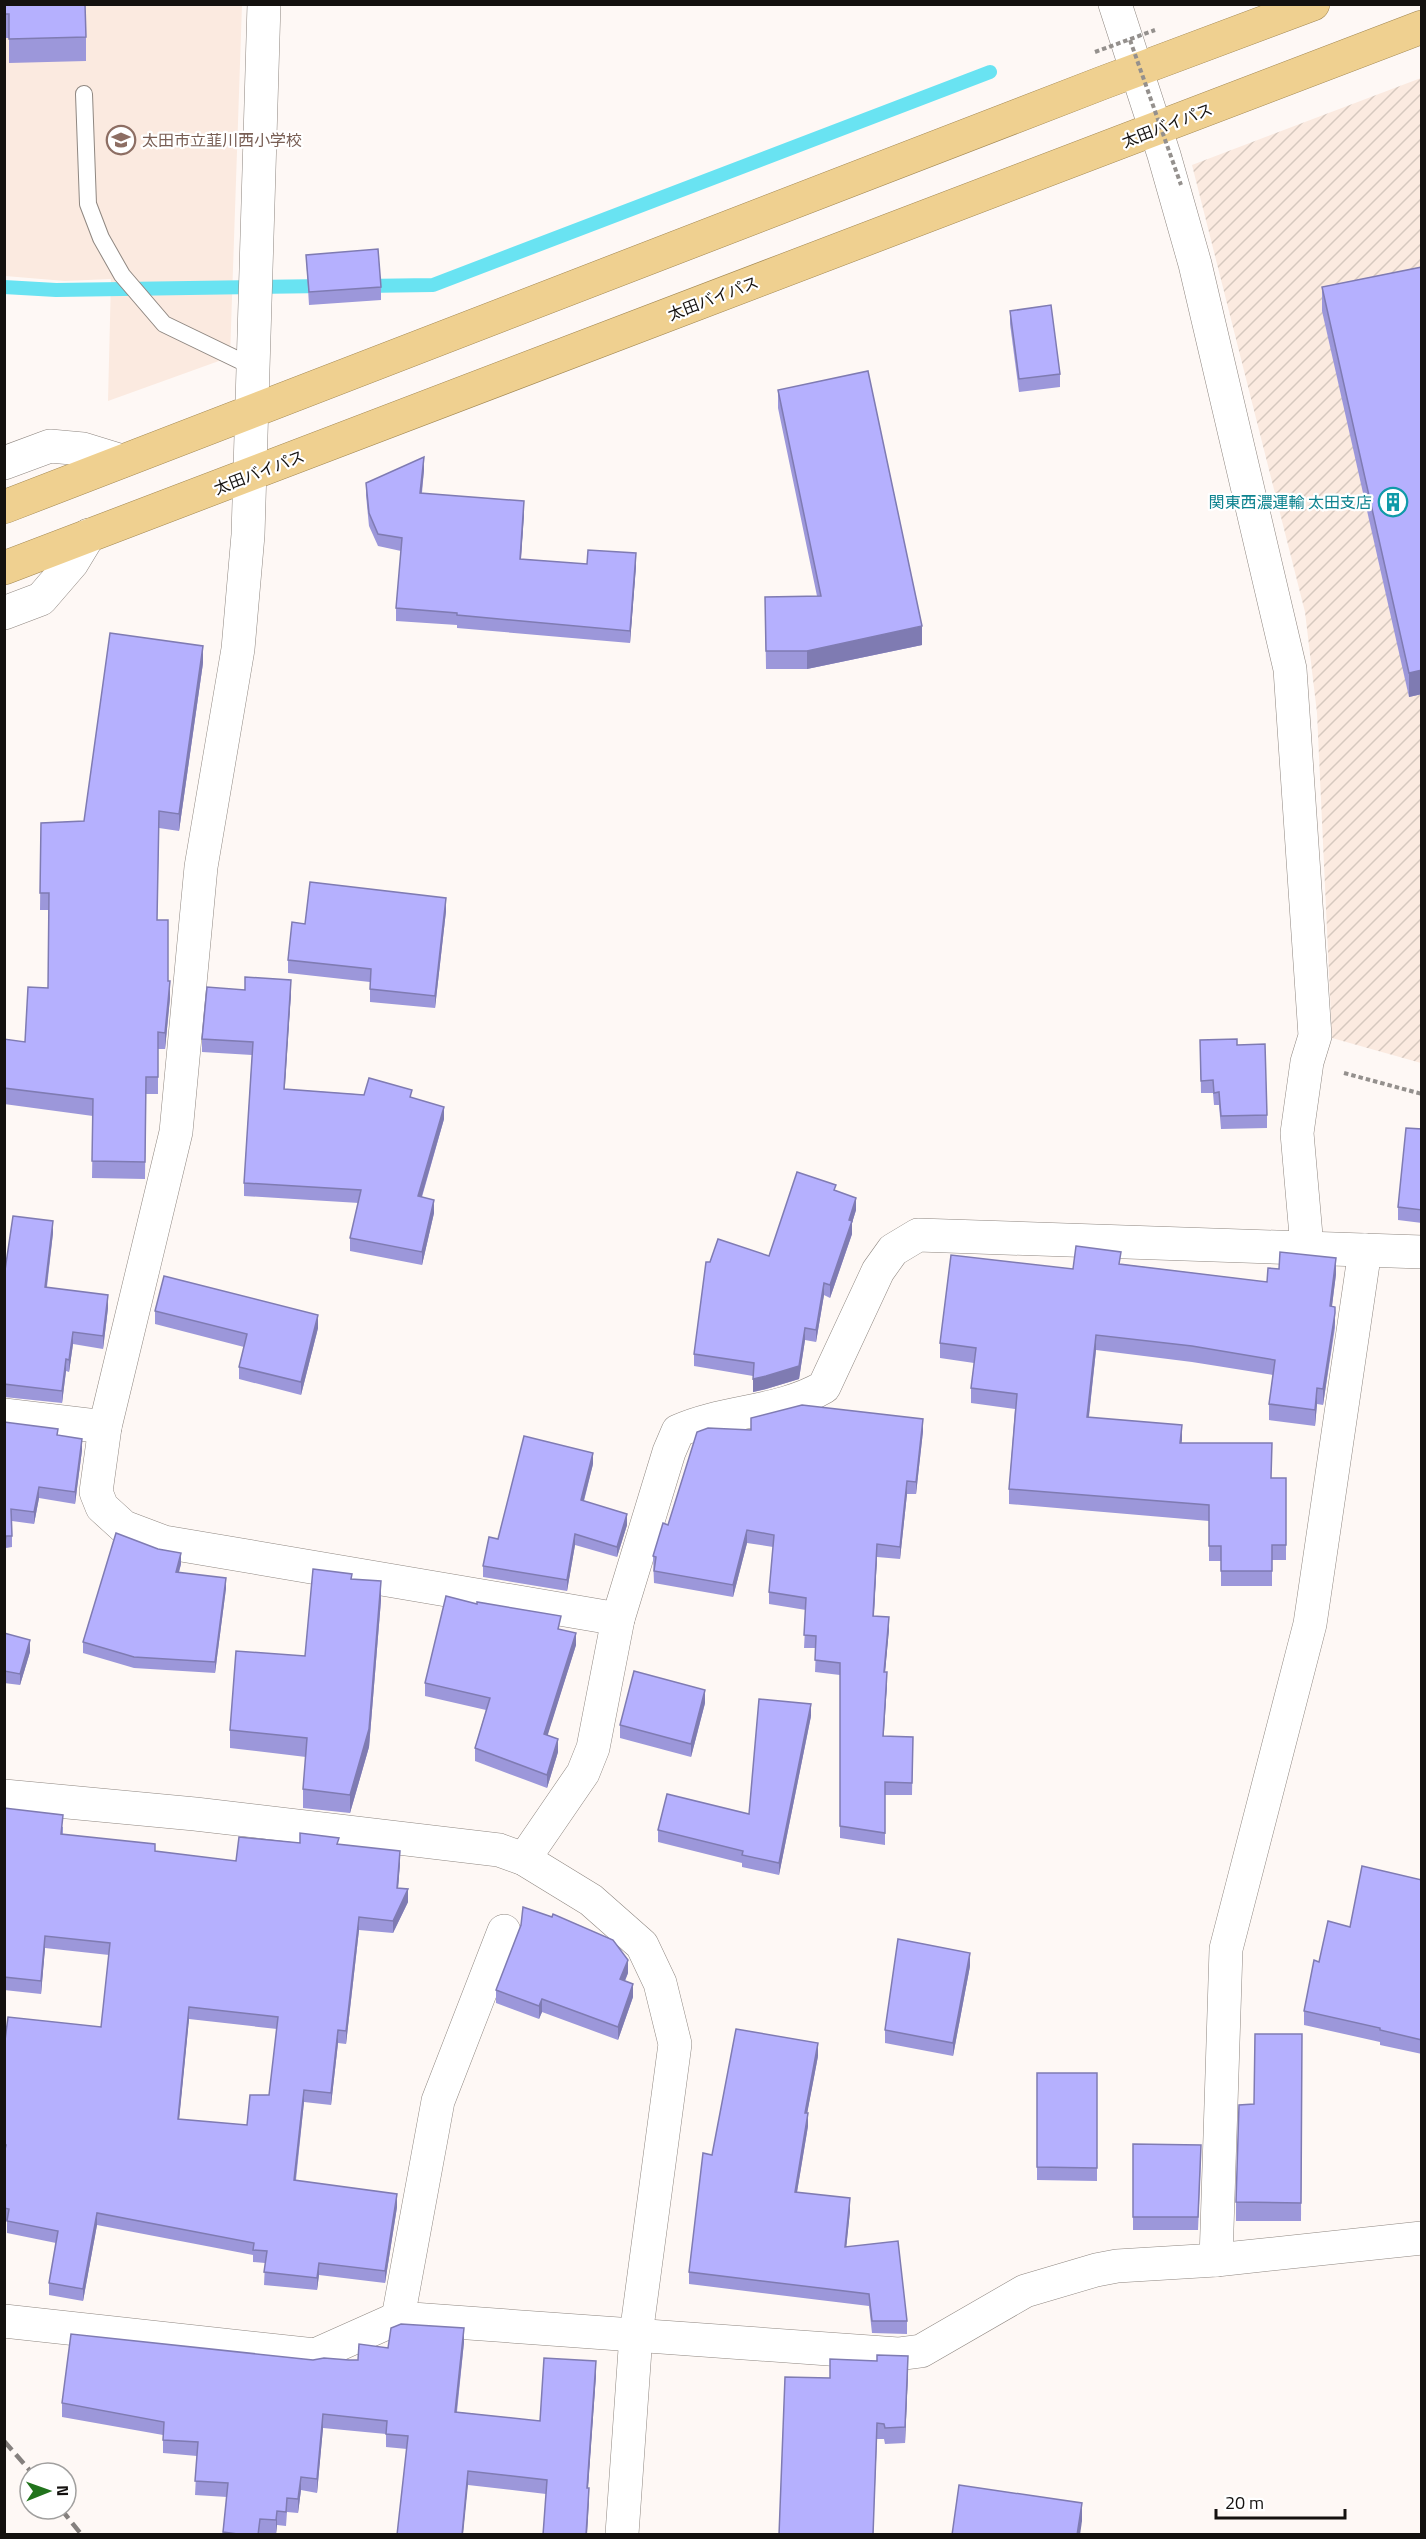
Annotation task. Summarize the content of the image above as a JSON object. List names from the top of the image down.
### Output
{
  "streets": {
    "highway": ["太田バイパス"]
  },
  "places": {
    "school or university": ["太田市立韮川西小学校"],
    "building": ["関東西濃運輸 太田支店"]
  },
  "scale_bar": "20 m",
  "north": "right"
}
